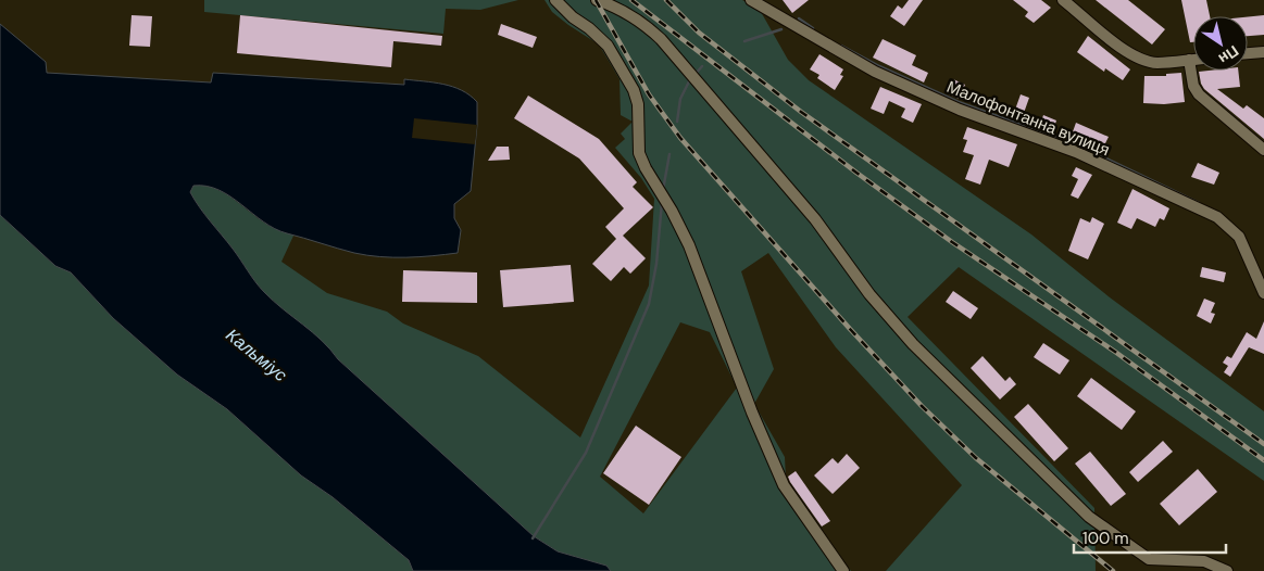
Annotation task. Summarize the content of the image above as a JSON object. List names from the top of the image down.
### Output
{
  "streets": {
    "street": ["Малофонтанна вулиця"]
  },
  "water": ["Кальміус"],
  "scale_bar": "100 m",
  "north": "bottom right"
}
